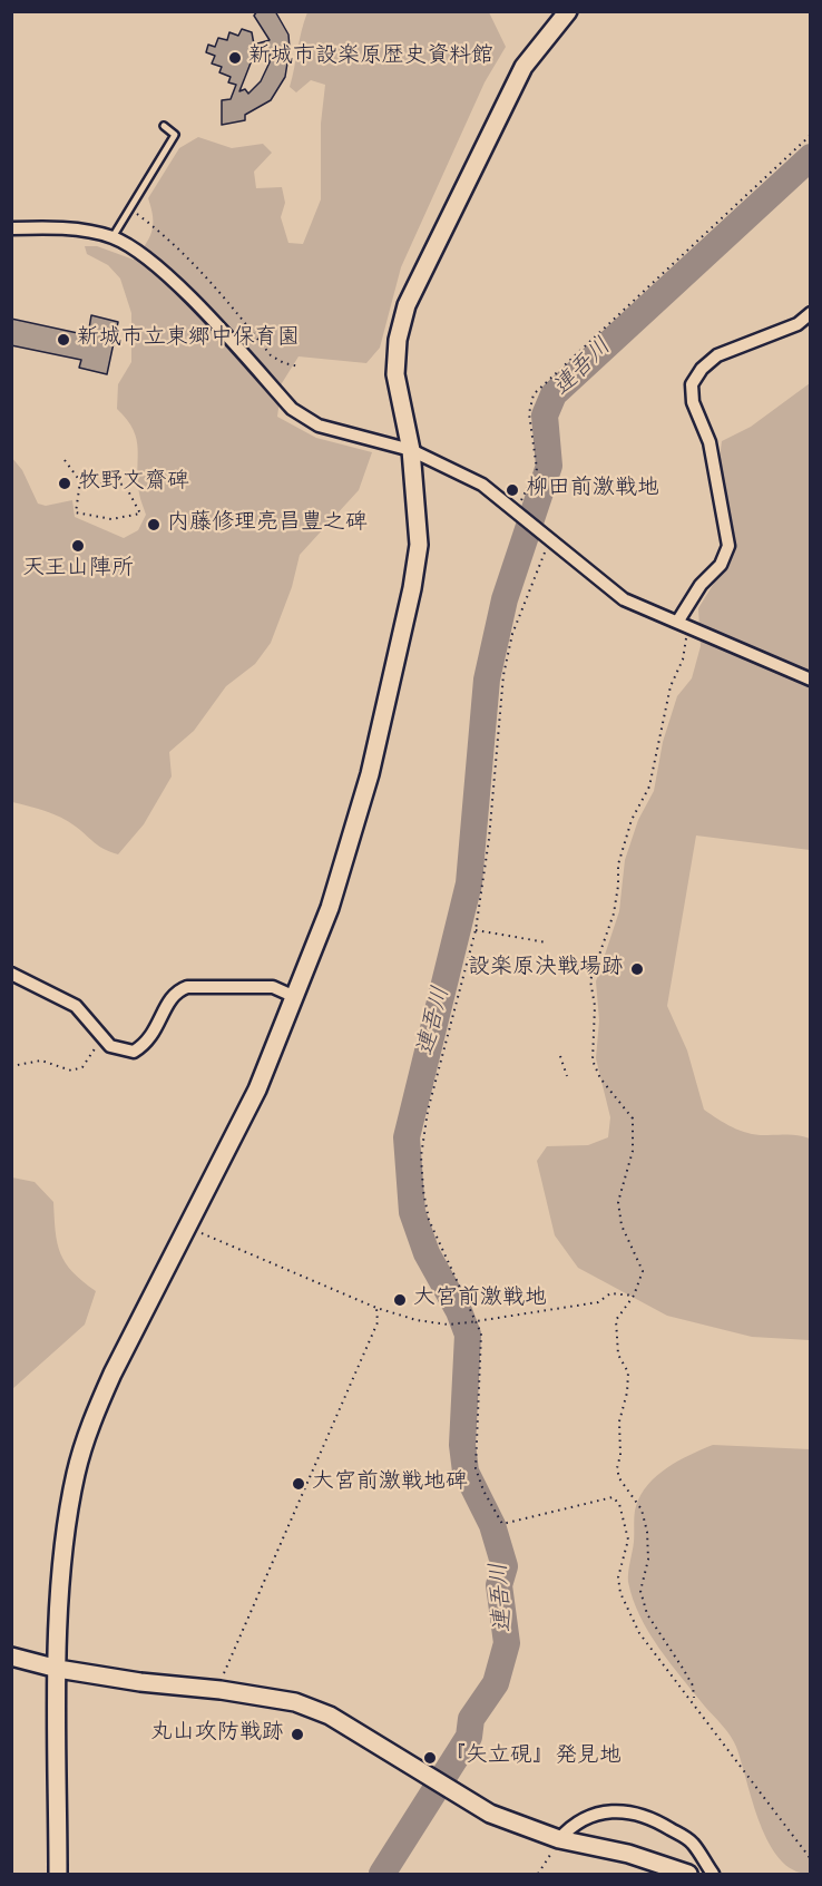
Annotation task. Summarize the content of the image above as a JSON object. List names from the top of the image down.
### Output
{
  "water": ["連吾川"],
  "places": [
    "新城市設楽原歴史資料館",
    "新城市立東郷中保育園",
    "牧野文齋碑",
    "柳田前激戦地",
    "内藤修理亮昌豊之碑",
    "天王山陣所",
    "設楽原決戦場跡",
    "大宮前激戦地",
    "大宮前激戦地碑",
    "丸山攻防戦跡",
    "『矢立硯』発見地"
  ]
}
